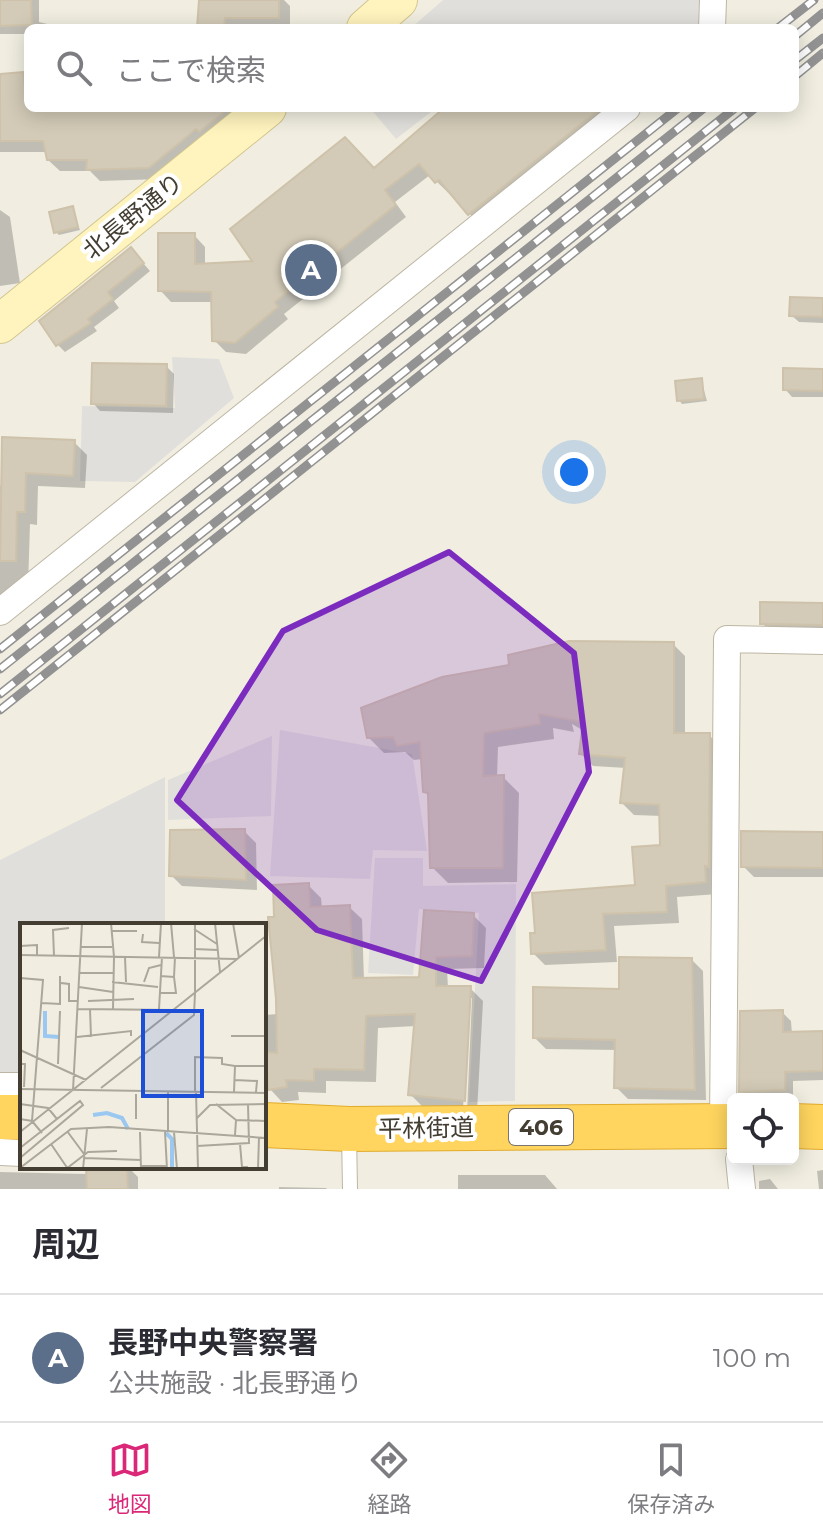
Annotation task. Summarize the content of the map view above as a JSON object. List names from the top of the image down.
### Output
{
  "streets": {
    "highway": ["406", "平林街道"],
    "street": ["北長野通り"]
  },
  "page": {
    "search": "ここで検索",
    "pins": "A",
    "heading": "周辺",
    "list": [
      {
        "mark": "A",
        "name": "長野中央警察署",
        "note": "公共施設 · 北長野通り",
        "value": "100 m"
      }
    ],
    "nav": ["地図", "経路", "保存済み"]
  }
}
